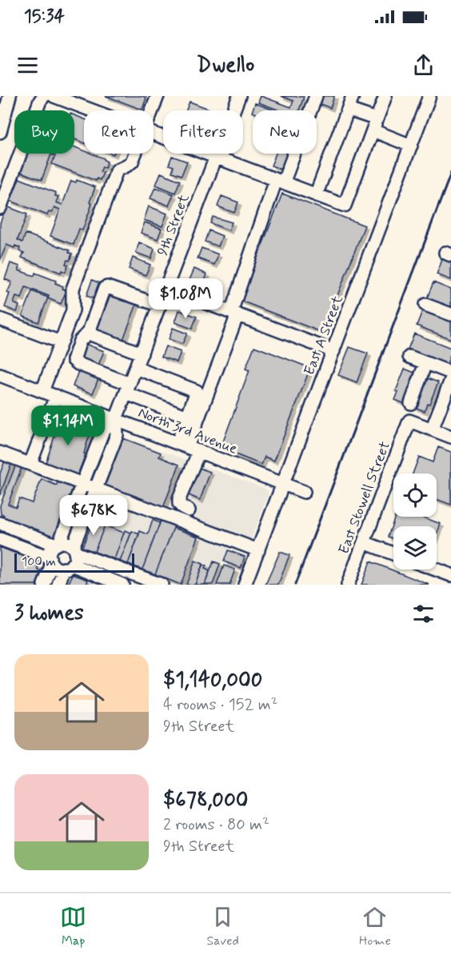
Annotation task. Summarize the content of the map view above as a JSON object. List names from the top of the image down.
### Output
{
  "streets": {
    "street": [
      "9th Street",
      "East A Street",
      "North 3rd Avenue",
      "East Stowell Street"
    ]
  },
  "crossings": [
    ["9th Street", "North 3rd Avenue"],
    ["East A Street", "North 3rd Avenue"]
  ],
  "scale_bar": "100 m",
  "page": {
    "status": "15:34",
    "header": "Dwello",
    "chip": [
      "Buy",
      "Rent",
      "Filters",
      "New"
    ],
    "price": ["$1.08M", "$1.14M", "$678K"],
    "scale": "100 m",
    "heading": "3 homes",
    "list": [
      {
        "name": "$1,140,000",
        "note": "4 rooms · 152 m² · 9th Street"
      },
      {
        "name": "$678,000",
        "note": "2 rooms · 80 m² · 9th Street"
      }
    ],
    "tabs": ["Map", "Saved", "Home"]
  }
}
